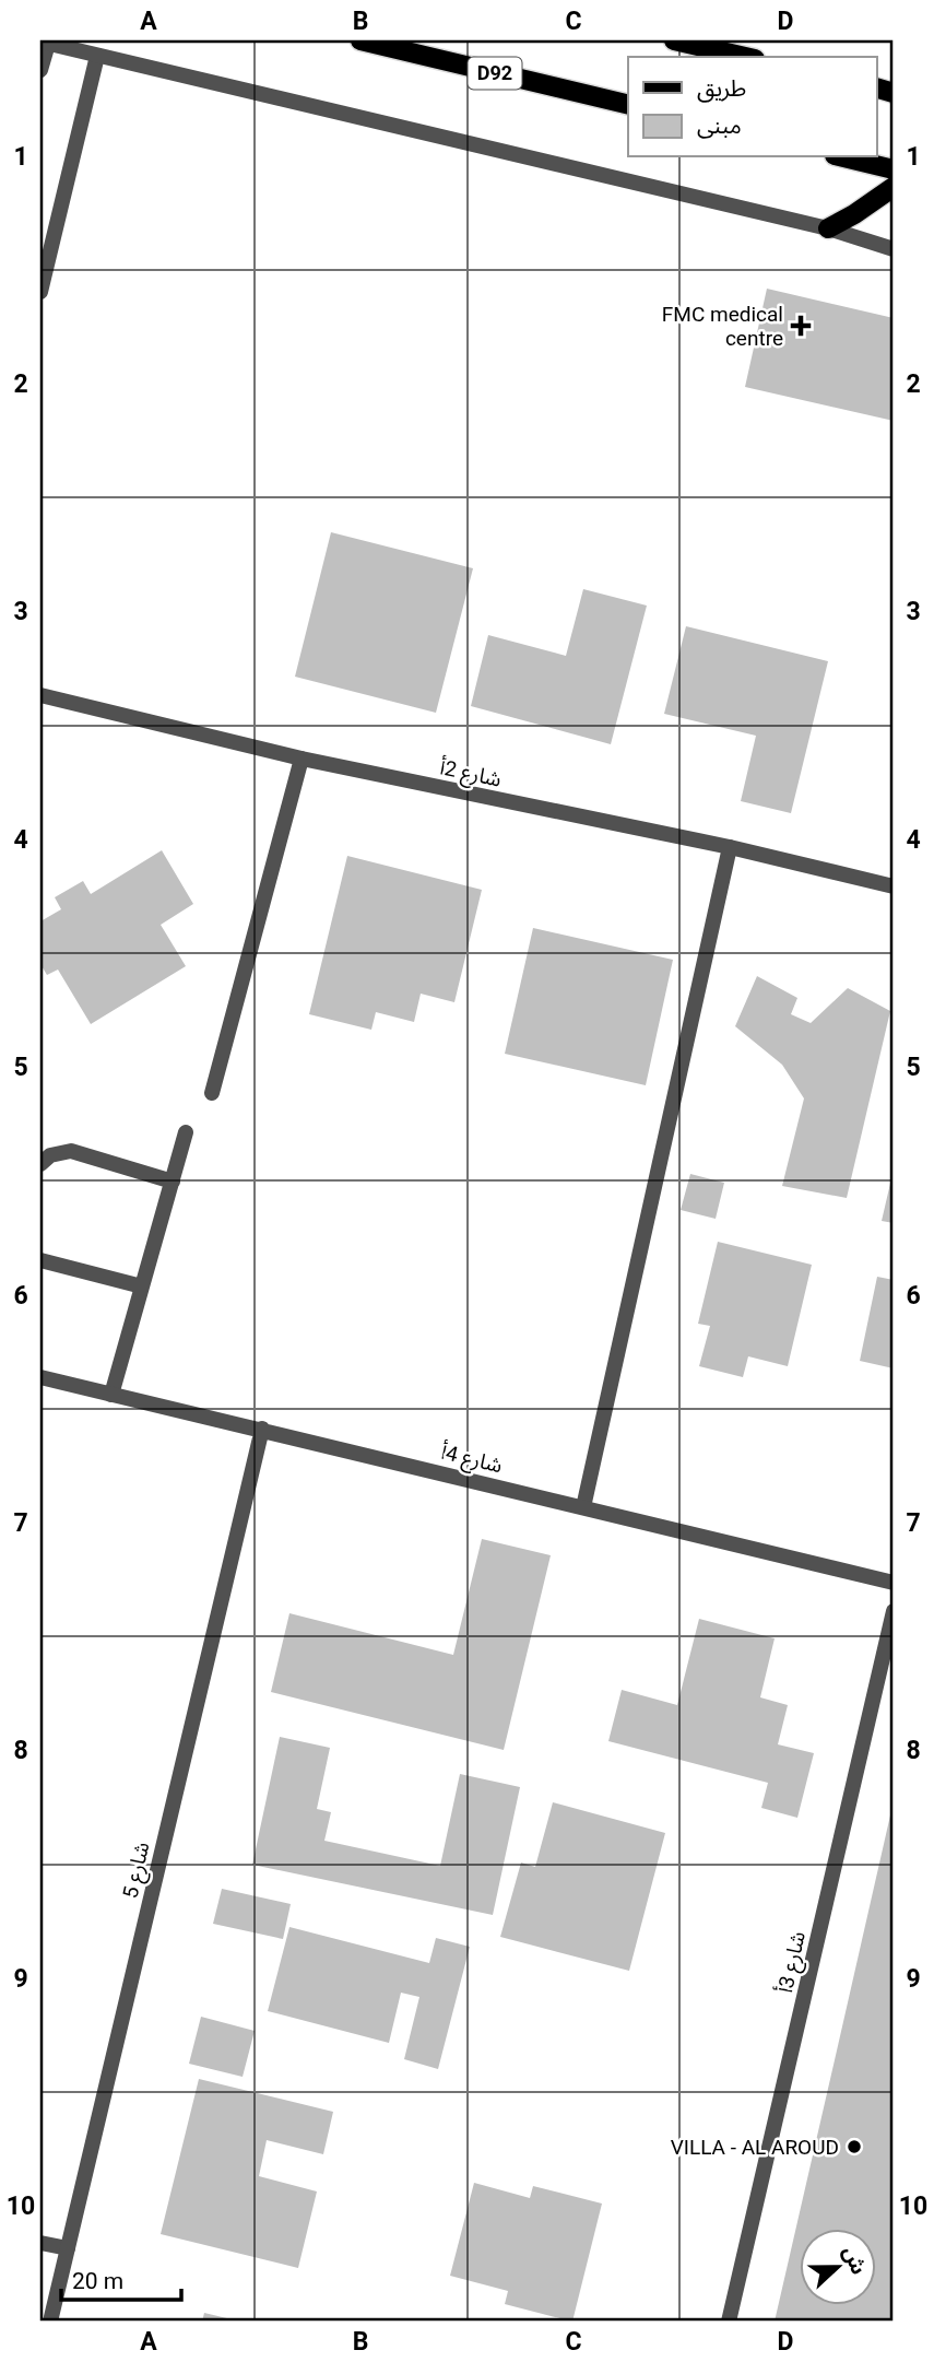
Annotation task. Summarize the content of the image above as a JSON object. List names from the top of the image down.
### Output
{
  "streets": {
    "main road": ["D92"],
    "street": [
      "شارع 2أ",
      "شارع 4أ",
      "شارع 5",
      "شارع 3أ"
    ]
  },
  "crossings": [
    ["شارع 4أ", "شارع 5"]
  ],
  "places": {
    "health": ["FMC medical centre"],
    "other": ["VILLA - AL AROUD"]
  },
  "legend": ["طريق", "مبنى"],
  "scale_bar": "20 m",
  "north": "right",
  "grid": {
    "columns": [
      "A",
      "B",
      "C",
      "D"
    ],
    "rows": [
      "1",
      "2",
      "3",
      "4",
      "5",
      "6",
      "7",
      "8",
      "9",
      "10"
    ]
  }
}
